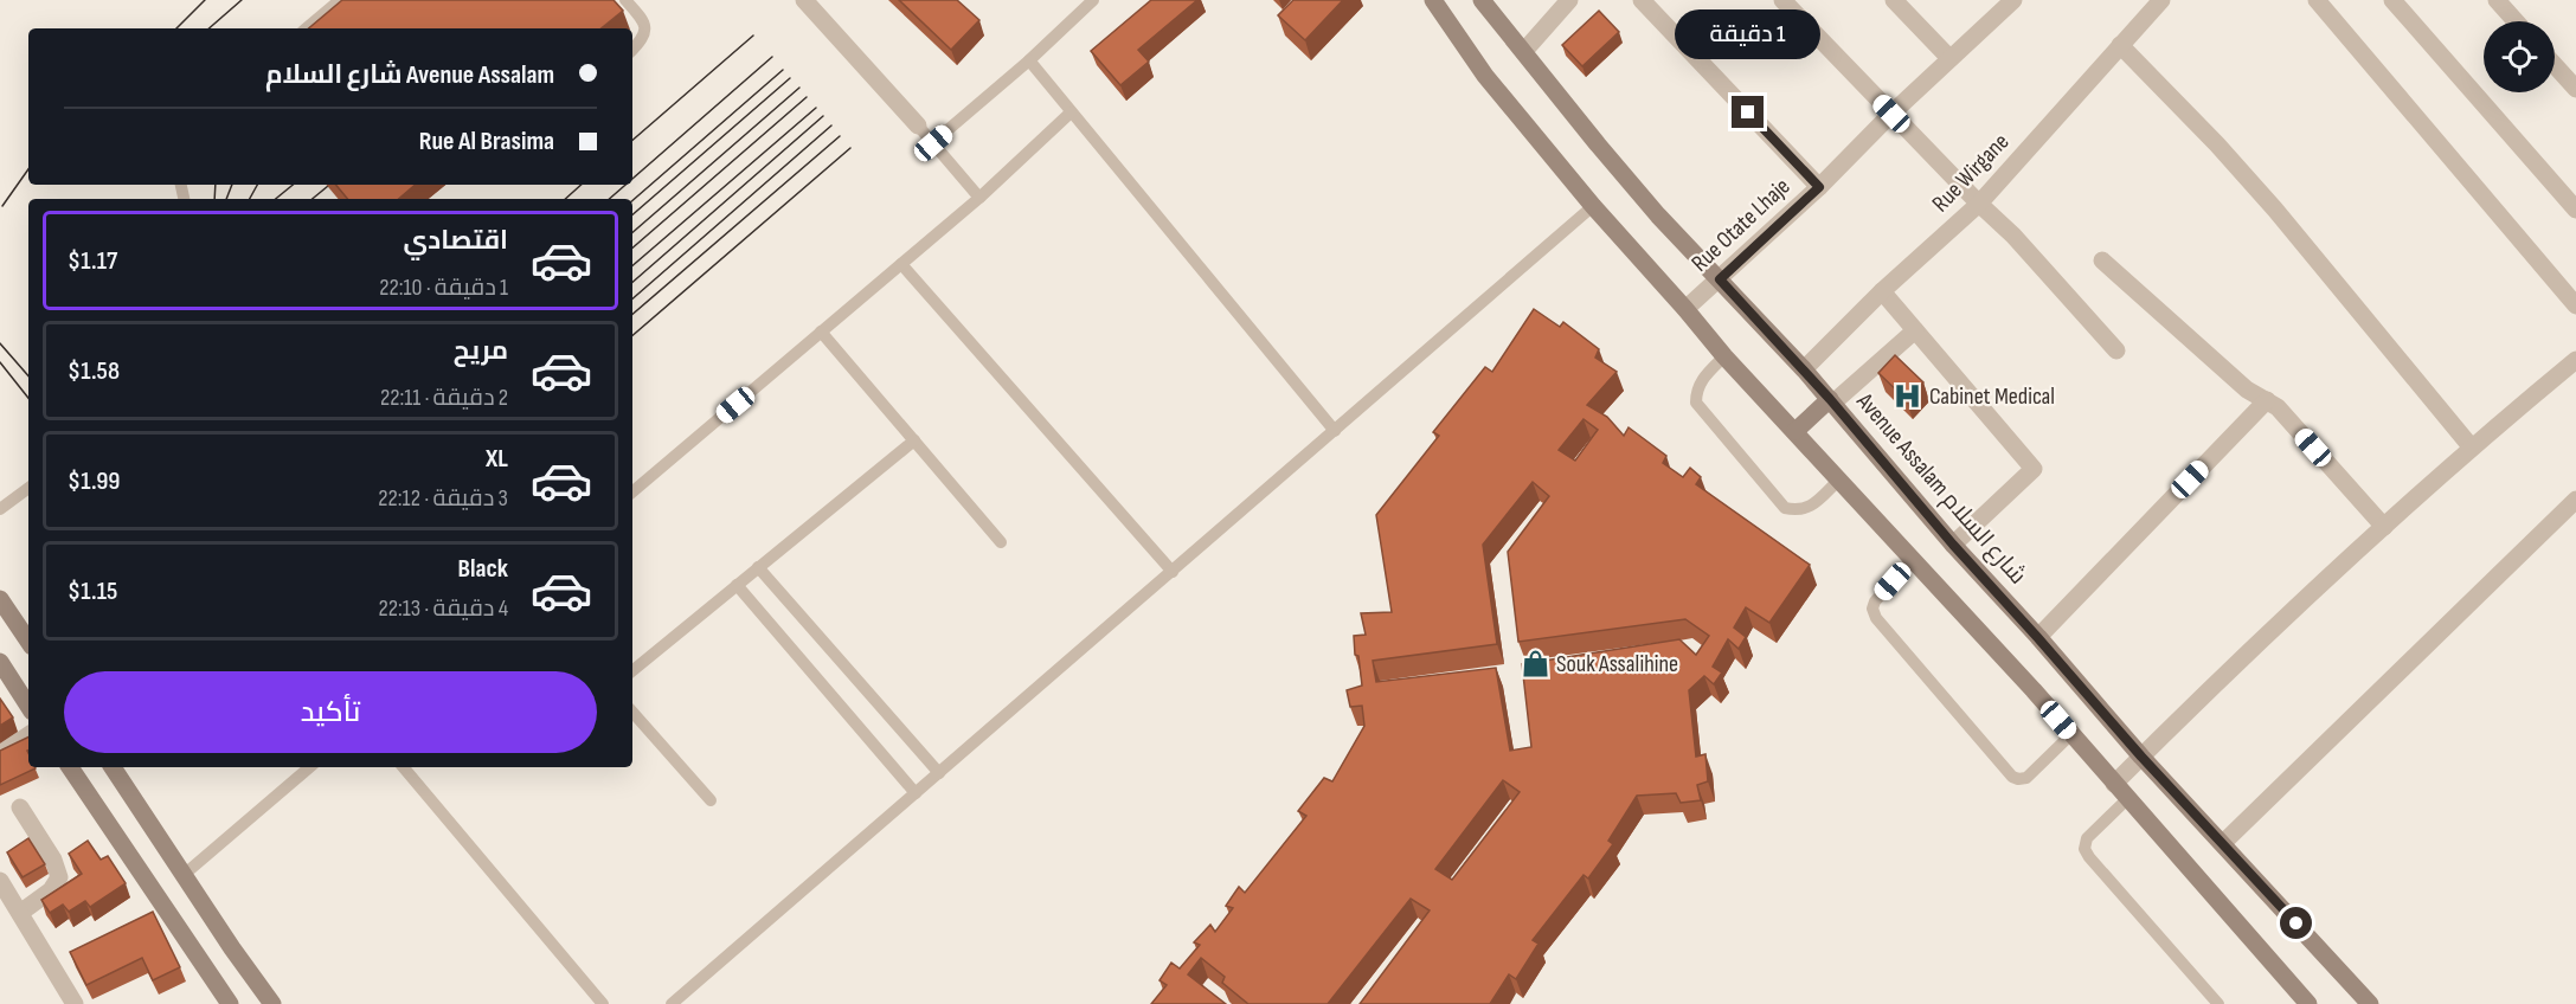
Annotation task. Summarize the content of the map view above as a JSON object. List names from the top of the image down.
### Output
{
  "streets": {
    "street": ["Rue Wirgane", "Rue Otate Lhaje", "Avenue Assalam شارع السلام"]
  },
  "crossings": [
    ["Rue Wirgane", "Avenue Assalam شارع السلام"],
    ["Rue Otate Lhaje", "Avenue Assalam شارع السلام"]
  ],
  "places": {
    "hospital": ["Cabinet Medical"],
    "shop": ["Souk Assalihine"]
  },
  "page": {
    "bubble": "1 دقيقة",
    "banner": ["Avenue Assalam شارع السلام", "Rue Al Brasima"],
    "list": [
      {
        "name": "اقتصادي",
        "note": "1 دقيقة · 22:10",
        "value": "$1.17"
      },
      {
        "name": "مريح",
        "note": "2 دقيقة · 22:11",
        "value": "$1.58"
      },
      {
        "name": "XL",
        "note": "3 دقيقة · 22:12",
        "value": "$1.99"
      },
      {
        "name": "Black",
        "note": "4 دقيقة · 22:13",
        "value": "$1.15"
      }
    ],
    "buttons": "تأكيد"
  }
}
